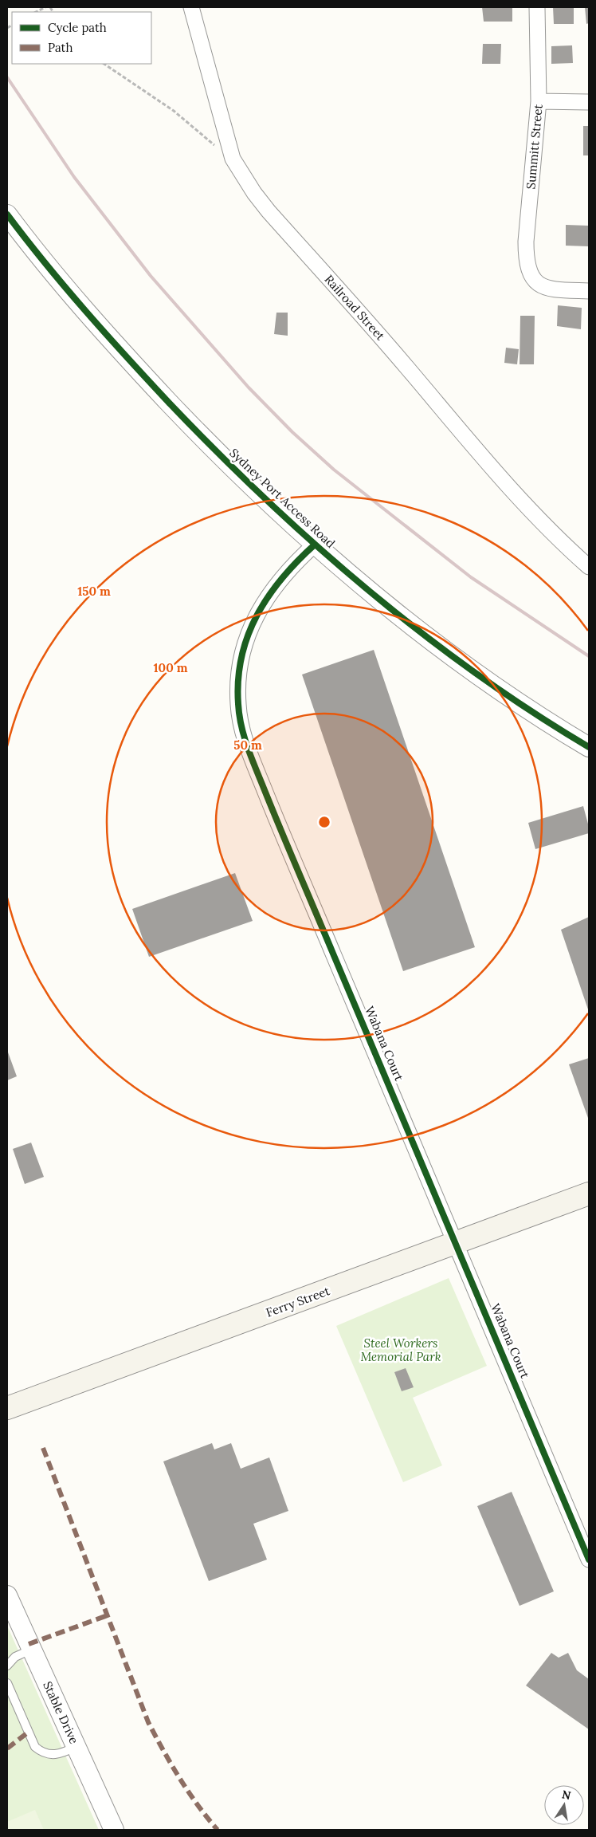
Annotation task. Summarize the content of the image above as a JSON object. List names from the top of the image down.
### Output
{
  "streets": {
    "main road": ["Ferry Street"],
    "street": [
      "Summitt Street",
      "Railroad Street",
      "Sydney Port Access Road",
      "Wabana Court",
      "Stable Drive"
    ]
  },
  "crossings": [
    ["Sydney Port Access Road", "Wabana Court"],
    ["Wabana Court", "Ferry Street"]
  ],
  "parks": ["Steel Workers Memorial Park"],
  "legend": ["Cycle path", "Path"],
  "north": "top",
  "rings": ["150 m", "100 m", "50 m"]
}
